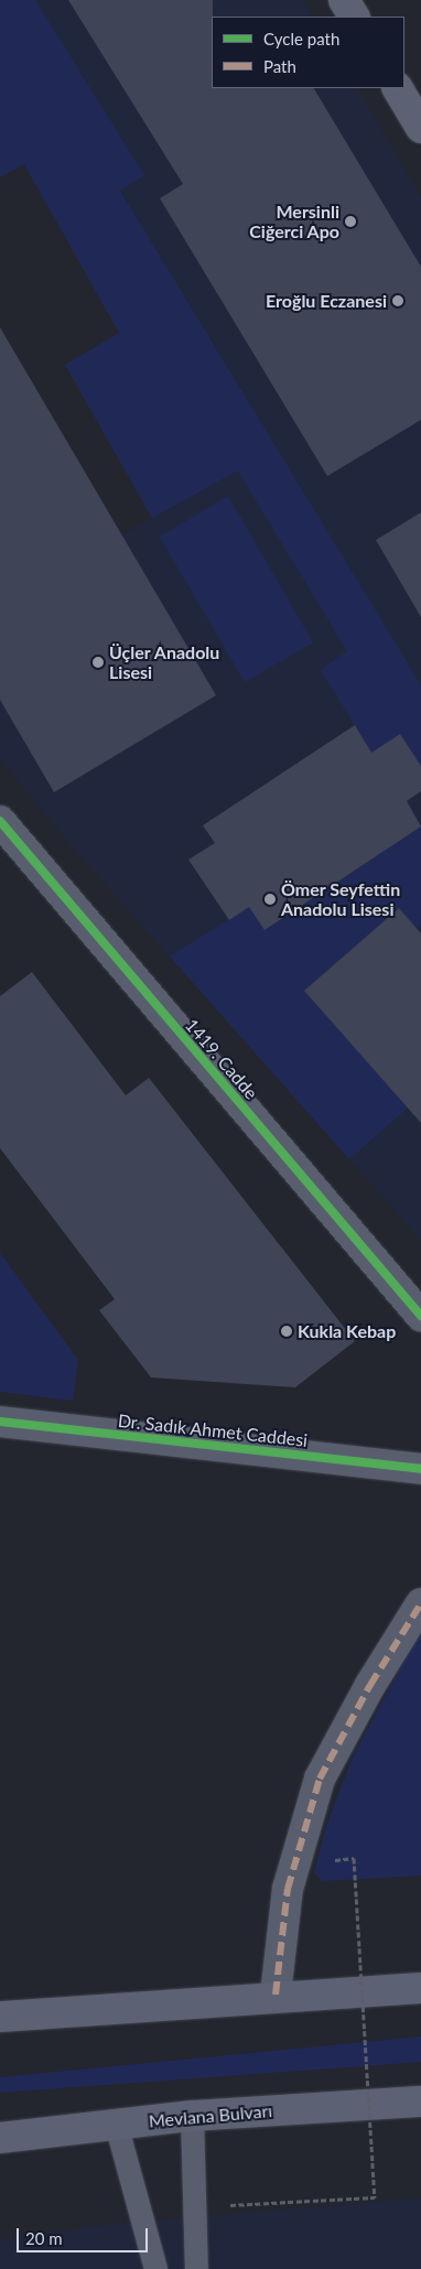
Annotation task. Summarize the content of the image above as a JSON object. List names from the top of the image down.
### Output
{
  "streets": {
    "highway": ["Mevlana Bulvarı"],
    "street": ["1419. Cadde", "Dr. Sadık Ahmet Caddesi"]
  },
  "places": [
    "Mersinli Ciğerci Apo",
    "Eroğlu Eczanesi",
    "Üçler Anadolu Lisesi",
    "Ömer Seyfettin Anadolu Lisesi",
    "Kukla Kebap"
  ],
  "legend": ["Cycle path", "Path"],
  "scale_bar": "20 m"
}
